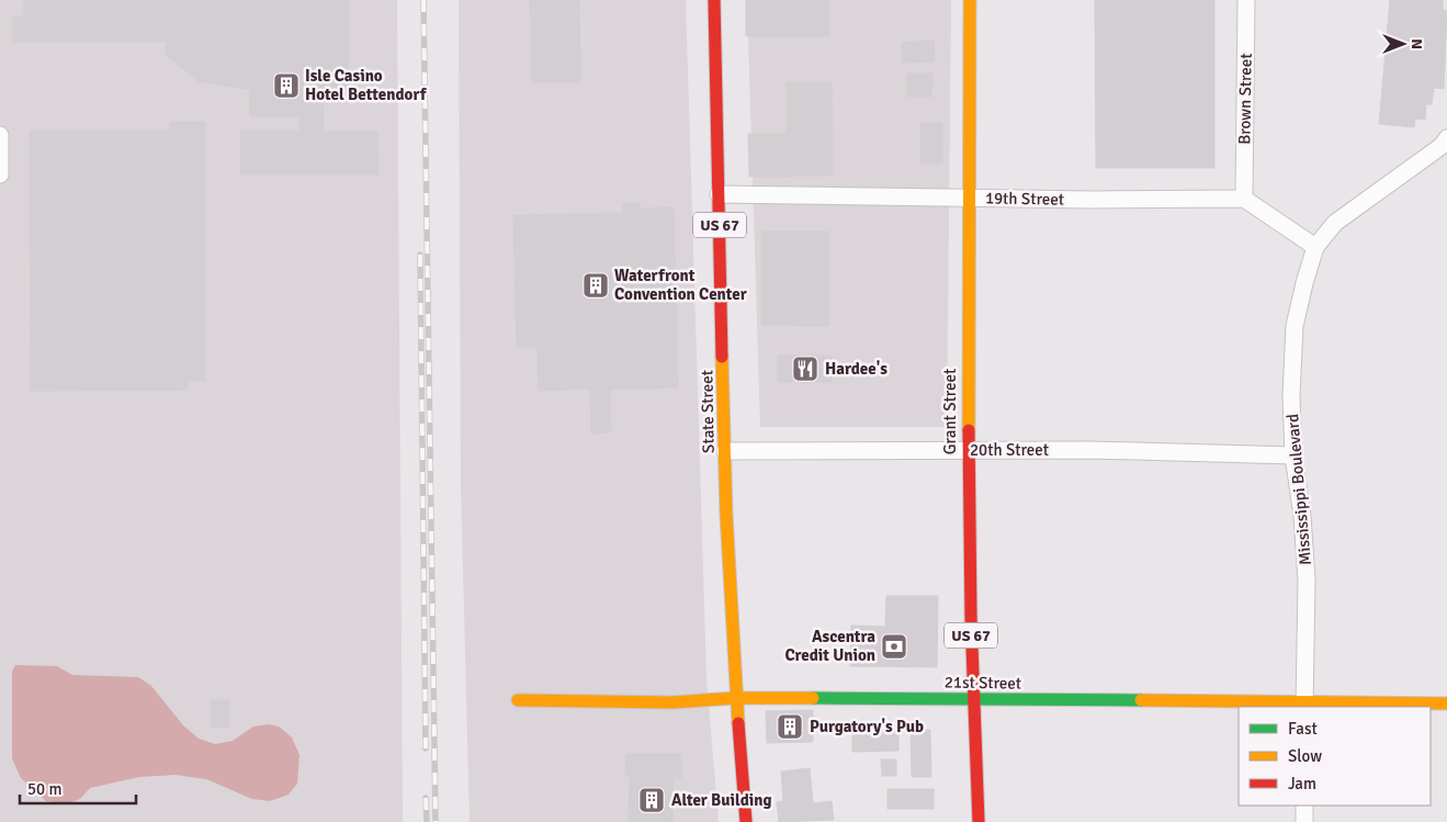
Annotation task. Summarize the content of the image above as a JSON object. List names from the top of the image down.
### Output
{
  "streets": {
    "main road": [
      "US 67",
      "State Street",
      "Grant Street",
      "21st Street"
    ],
    "street": [
      "Brown Street",
      "19th Street",
      "20th Street",
      "Mississippi Boulevard"
    ]
  },
  "crossings": [
    ["Brown Street", "19th Street"],
    ["19th Street", "State Street"],
    ["19th Street", "Grant Street"],
    ["State Street", "20th Street"],
    ["State Street", "21st Street"],
    ["Grant Street", "20th Street"],
    ["Grant Street", "21st Street"],
    ["20th Street", "Mississippi Boulevard"],
    ["Mississippi Boulevard", "21st Street"]
  ],
  "places": {
    "building": [
      "Isle Casino Hotel Bettendorf",
      "Waterfront Convention Center",
      "Purgatory's Pub",
      "Alter Building"
    ],
    "restaurant": ["Hardee's"],
    "bank": ["Ascentra Credit Union"]
  },
  "legend": ["Fast", "Slow", "Jam"],
  "scale_bar": "50 m",
  "north": "right"
}
